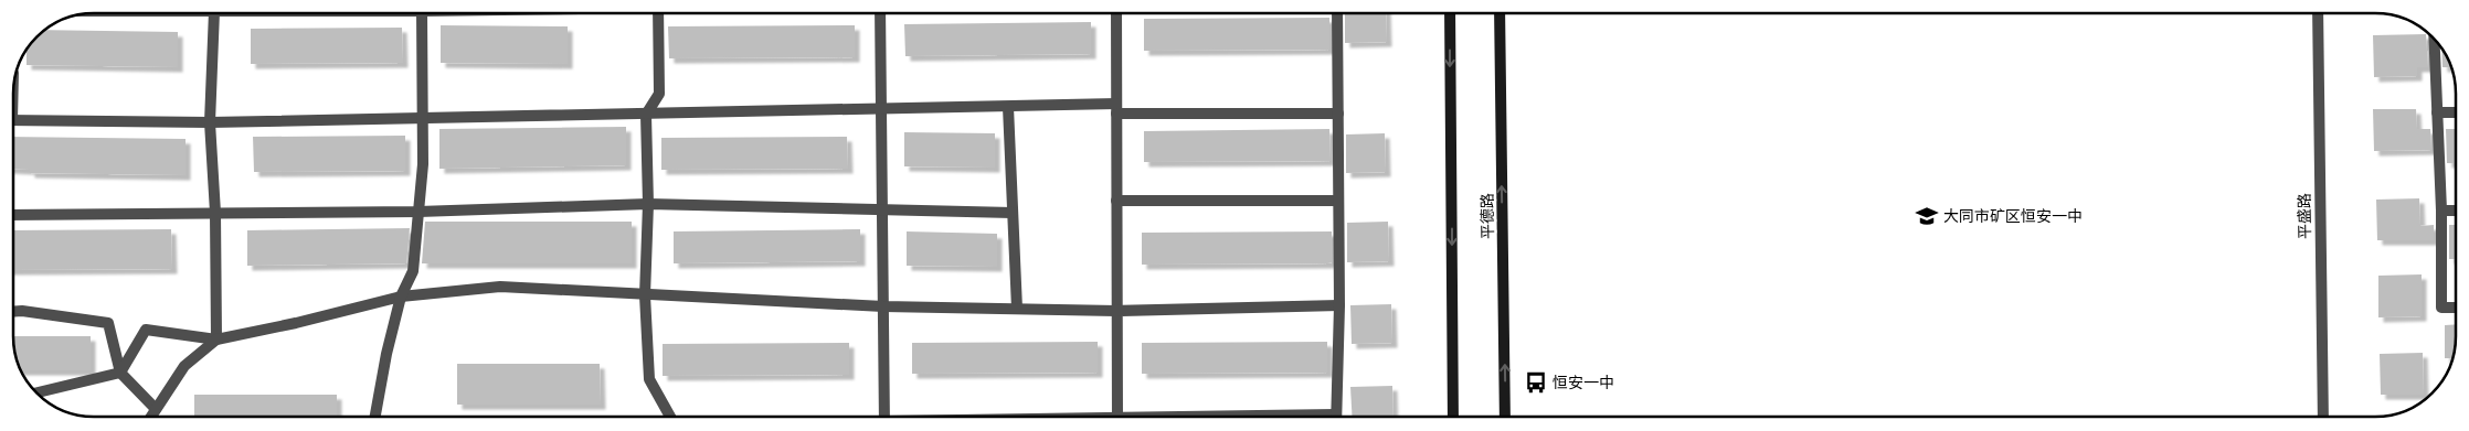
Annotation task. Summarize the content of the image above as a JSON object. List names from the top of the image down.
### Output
{
  "streets": {
    "main road": ["平德路"],
    "street": ["平盛路"]
  },
  "places": {
    "school or university": ["大同市矿区恒安一中"],
    "bus stop": ["恒安一中"]
  }
}
